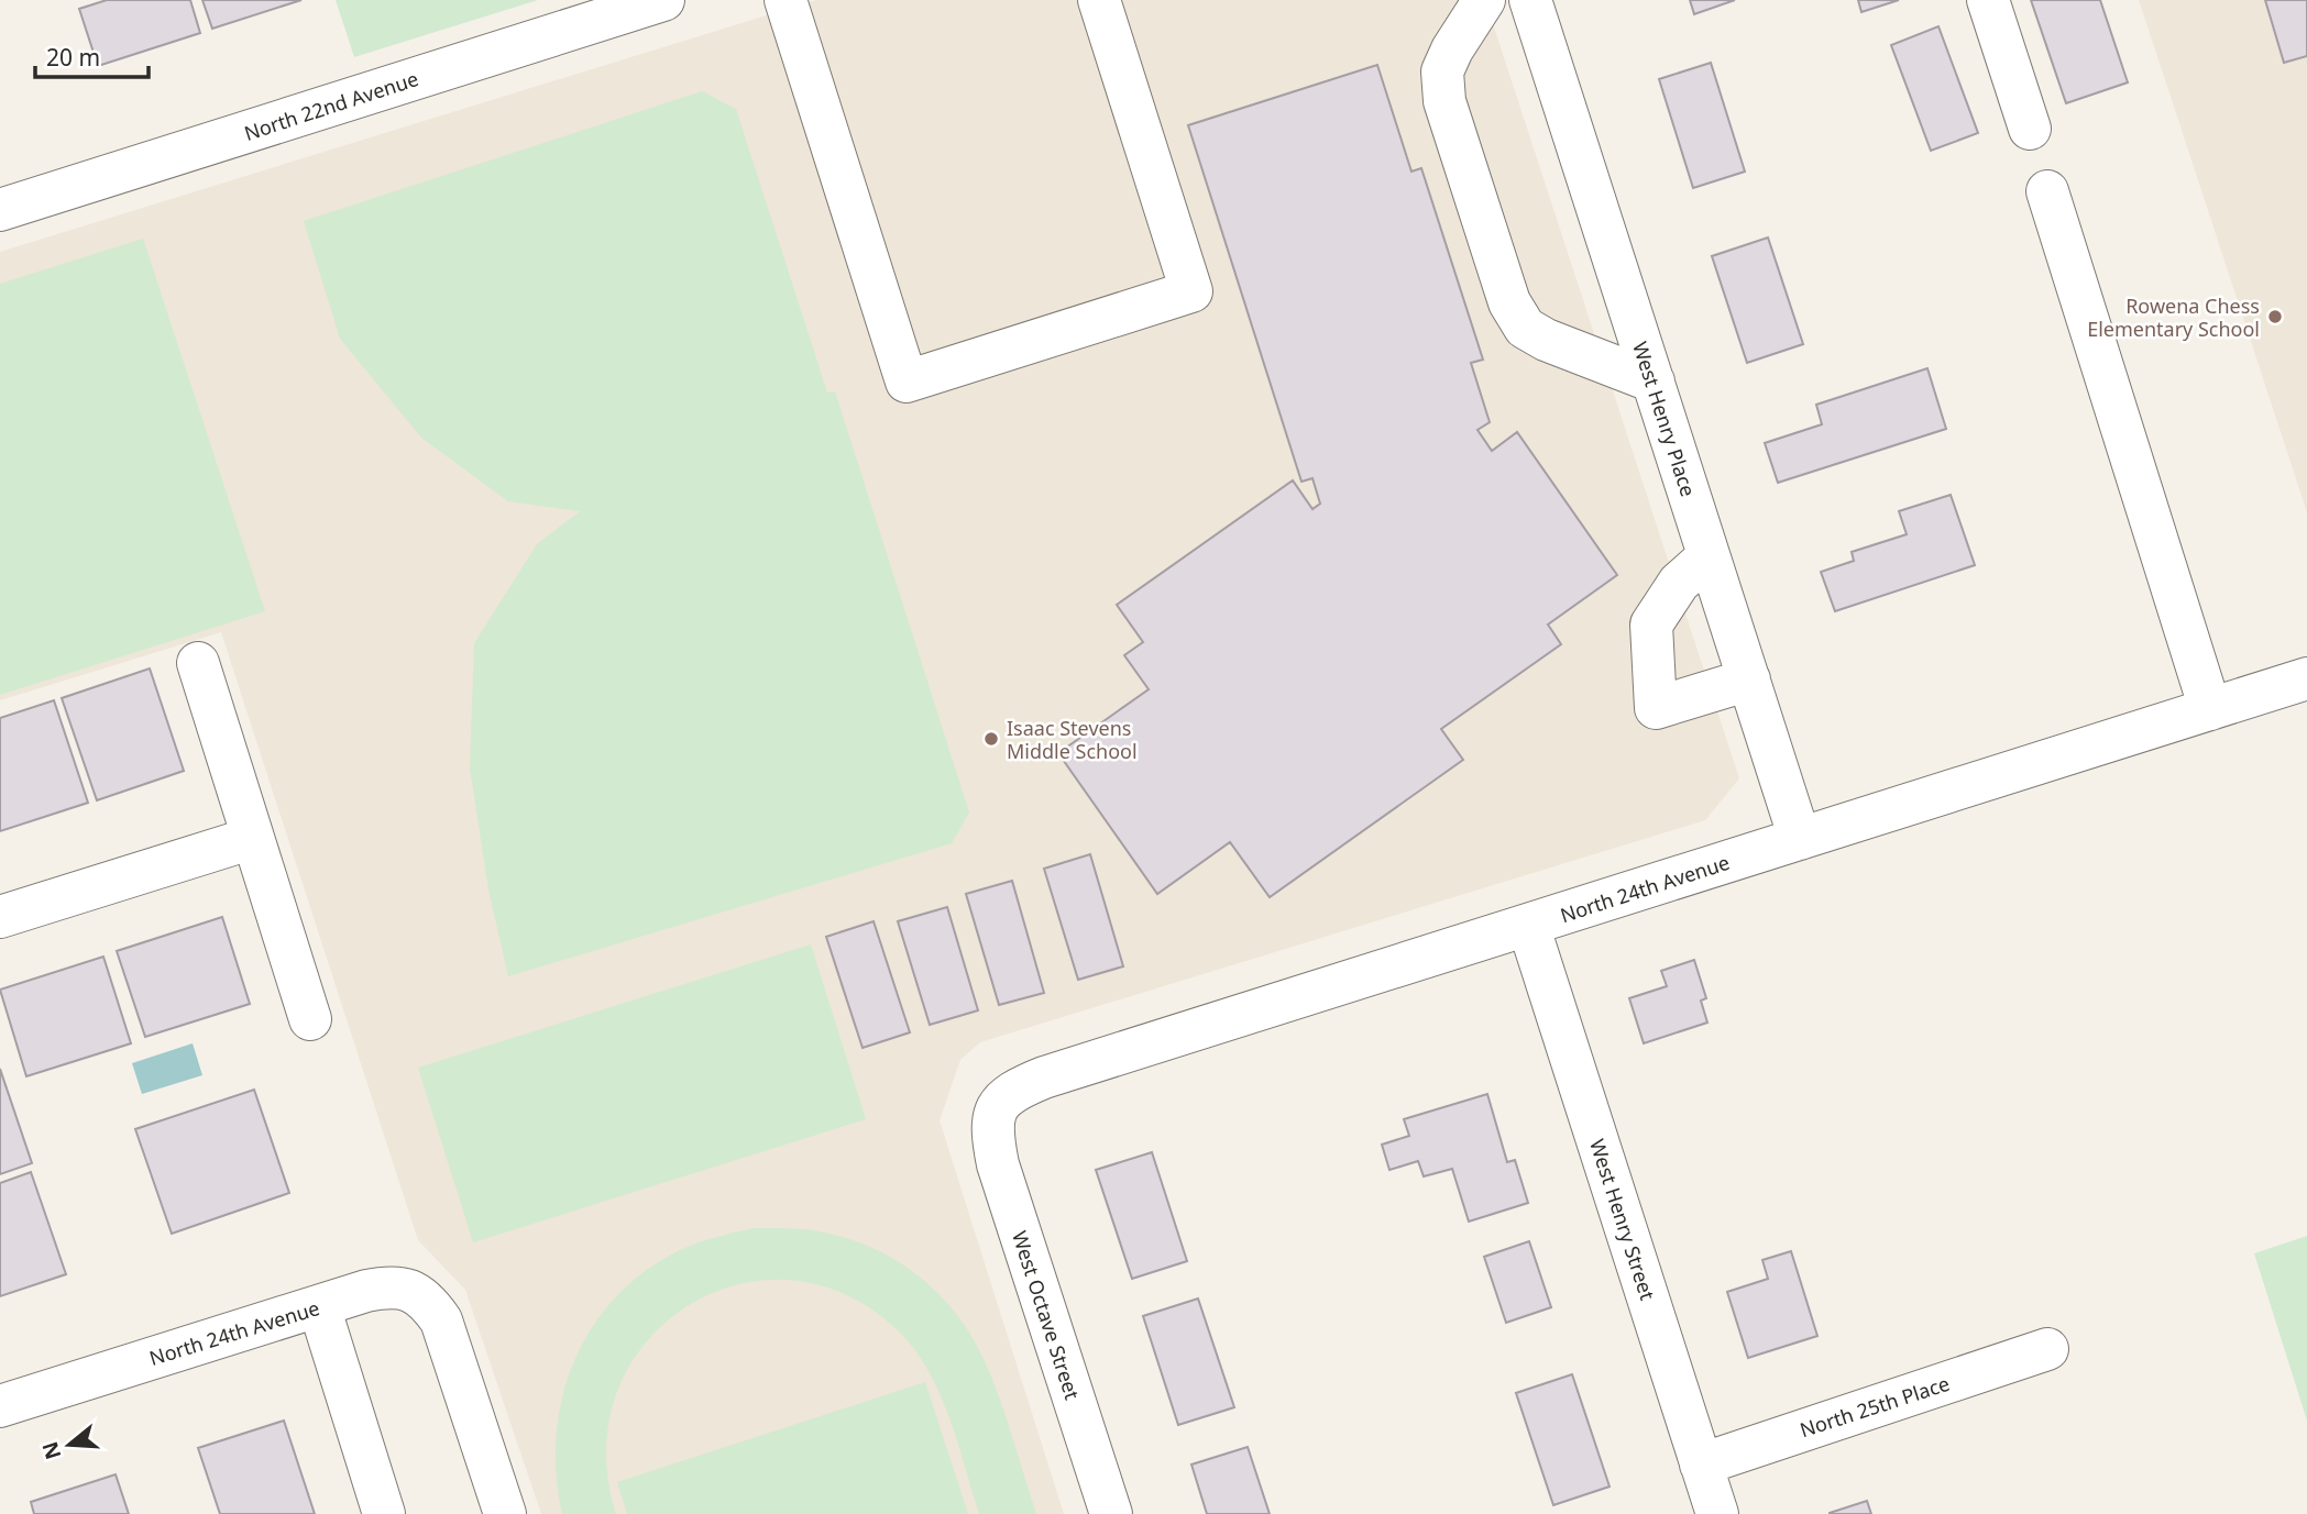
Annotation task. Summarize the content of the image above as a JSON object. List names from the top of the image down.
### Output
{
  "streets": {
    "street": [
      "North 22nd Avenue",
      "West Henry Place",
      "North 24th Avenue",
      "West Henry Street",
      "West Octave Street",
      "North 25th Place"
    ]
  },
  "crossings": [
    ["West Henry Place", "North 24th Avenue"],
    ["North 24th Avenue", "West Henry Street"],
    ["North 24th Avenue", "West Octave Street"],
    ["West Henry Street", "North 25th Place"]
  ],
  "places": ["Rowena Chess Elementary School", "Isaac Stevens Middle School"],
  "scale_bar": "20 m",
  "north": "left"
}
